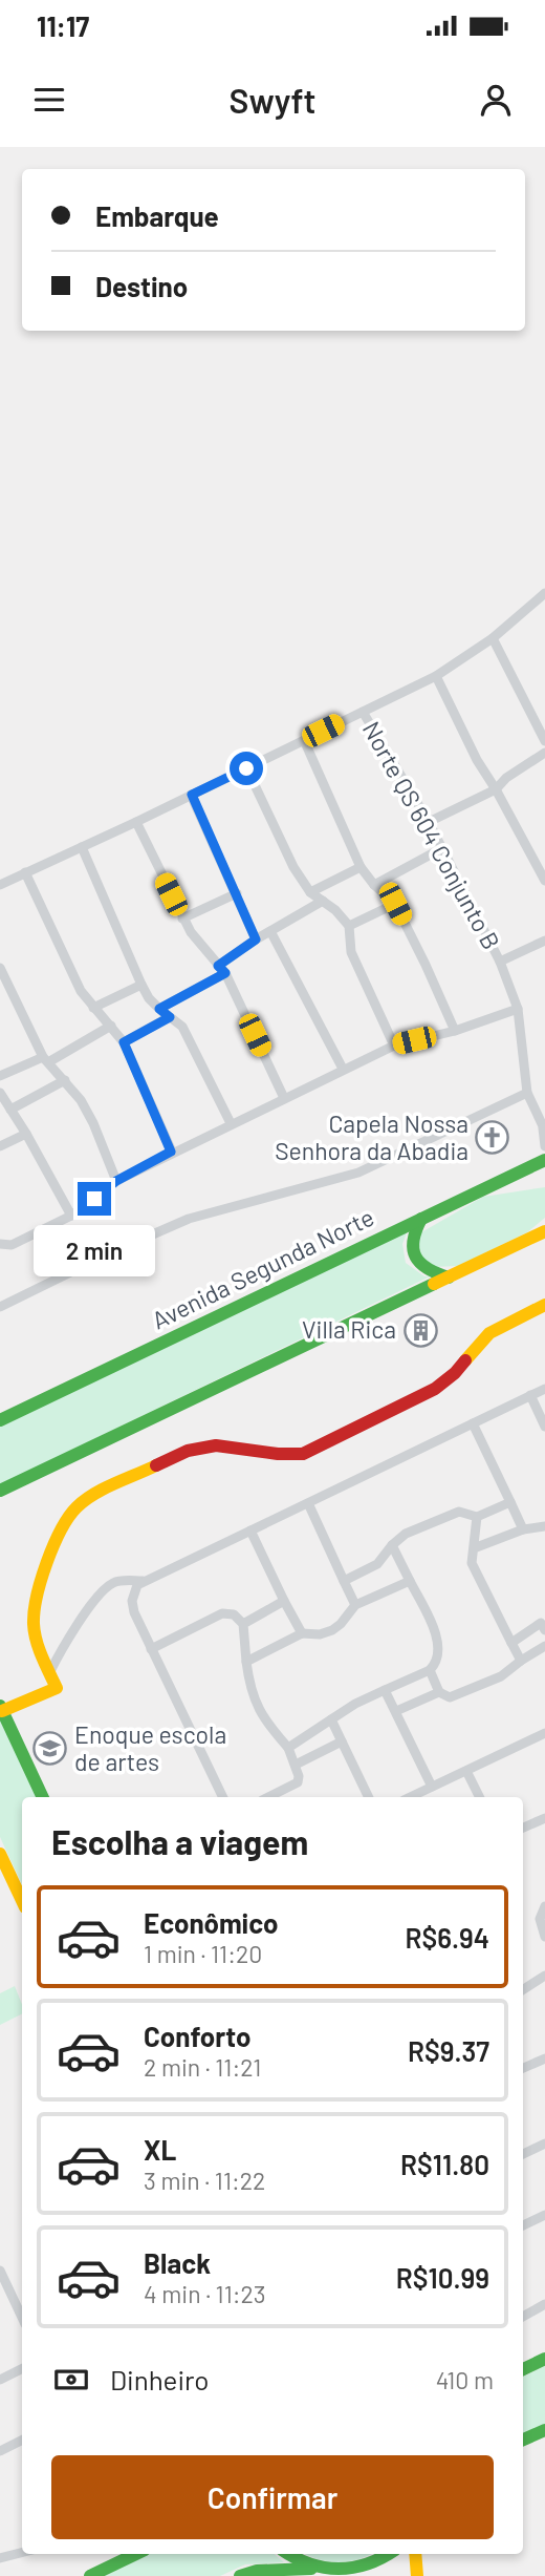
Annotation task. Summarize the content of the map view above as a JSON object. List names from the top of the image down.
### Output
{
  "streets": {
    "main road": ["Avenida Segunda Norte"],
    "street": ["Norte QS 604 Conjunto B"]
  },
  "places": {
    "church": ["Capela Nossa Senhora da Abadia"],
    "building": ["Villa Rica"],
    "school or university": ["Enoque escola de artes"]
  },
  "page": {
    "status": "11:17",
    "header": "Swyft",
    "banner": ["Embarque", "Destino"],
    "bubble": "2 min",
    "heading": "Escolha a viagem",
    "list": [
      {
        "name": "Econômico",
        "note": "1 min · 11:20",
        "value": "R$6.94"
      },
      {
        "name": "Conforto",
        "note": "2 min · 11:21",
        "value": "R$9.37"
      },
      {
        "name": "XL",
        "note": "3 min · 11:22",
        "value": "R$11.80"
      },
      {
        "name": "Black",
        "note": "4 min · 11:23",
        "value": "R$10.99"
      }
    ],
    "pay": ["Dinheiro", "410 m"],
    "buttons": "Confirmar"
  }
}
